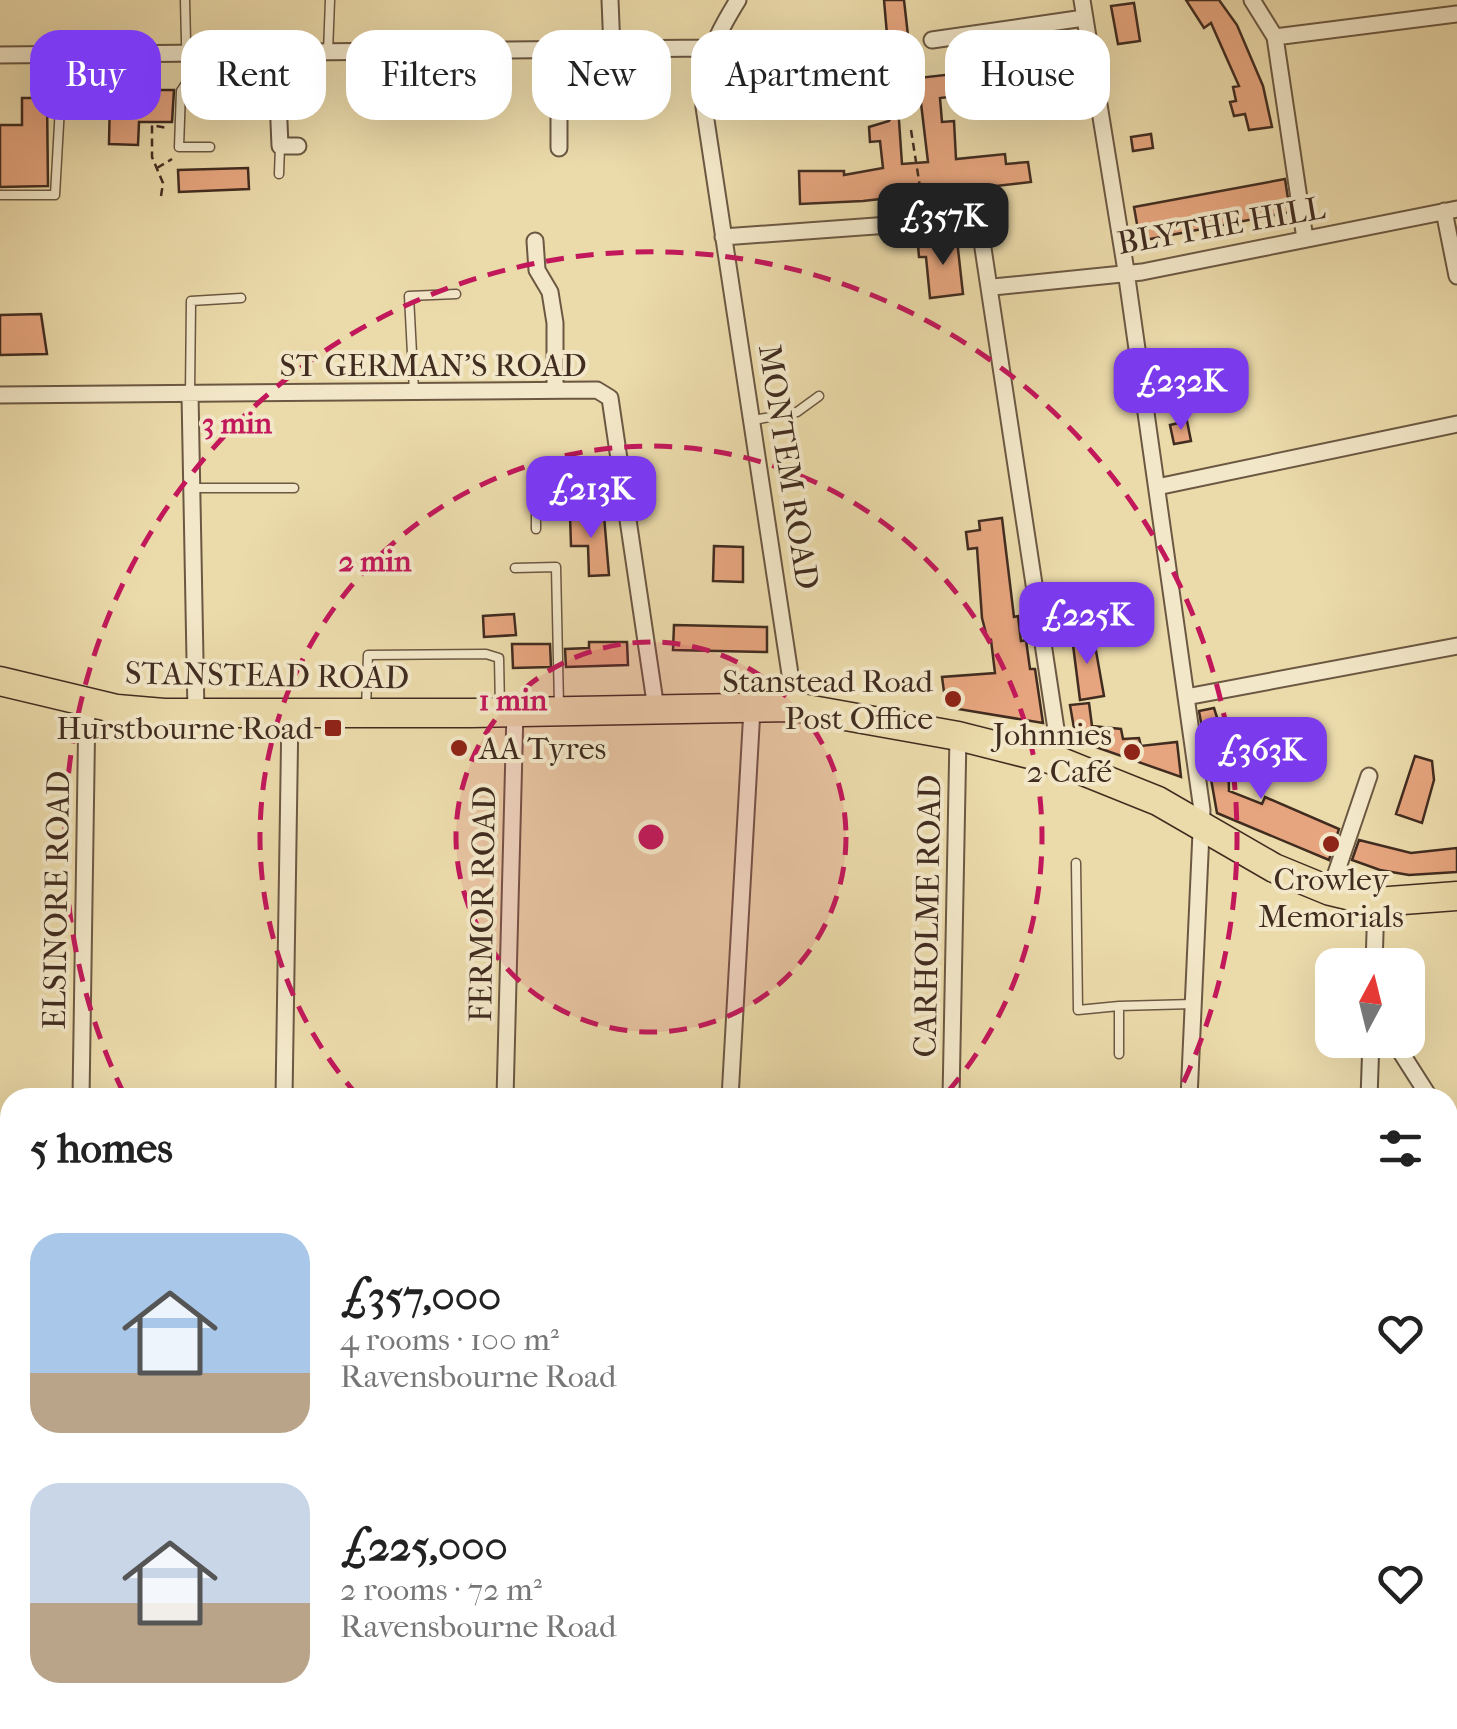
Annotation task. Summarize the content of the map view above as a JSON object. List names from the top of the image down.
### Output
{
  "streets": {
    "highway": ["STANSTEAD ROAD"],
    "street": [
      "BLYTHE HILL",
      "ST GERMAN'S ROAD",
      "MONTEM ROAD",
      "ELSINORE ROAD",
      "FERMOR ROAD",
      "CARHOLME ROAD"
    ]
  },
  "crossings": [
    ["ST GERMAN'S ROAD", "STANSTEAD ROAD"],
    ["MONTEM ROAD", "STANSTEAD ROAD"],
    ["STANSTEAD ROAD", "ELSINORE ROAD"],
    ["STANSTEAD ROAD", "FERMOR ROAD"],
    ["STANSTEAD ROAD", "CARHOLME ROAD"]
  ],
  "places": {
    "other": [
      "Stanstead Road Post Office",
      "AA Tyres",
      "Johnnies 2 Café",
      "Crowley Memorials"
    ],
    "transit": ["Hurstbourne Road"]
  },
  "north": "top",
  "page": {
    "chip": [
      "Buy",
      "Rent",
      "Filters",
      "New",
      "Apartment",
      "House"
    ],
    "price": [
      "£357K",
      "£232K",
      "£213K",
      "£225K",
      "£363K"
    ],
    "heading": "5 homes",
    "list": [
      {
        "name": "£357,000",
        "note": "4 rooms · 100 m² · Ravensbourne Road"
      },
      {
        "name": "£225,000",
        "note": "2 rooms · 72 m² · Ravensbourne Road"
      }
    ]
  },
  "rings": ["3 min", "2 min", "1 min"]
}
